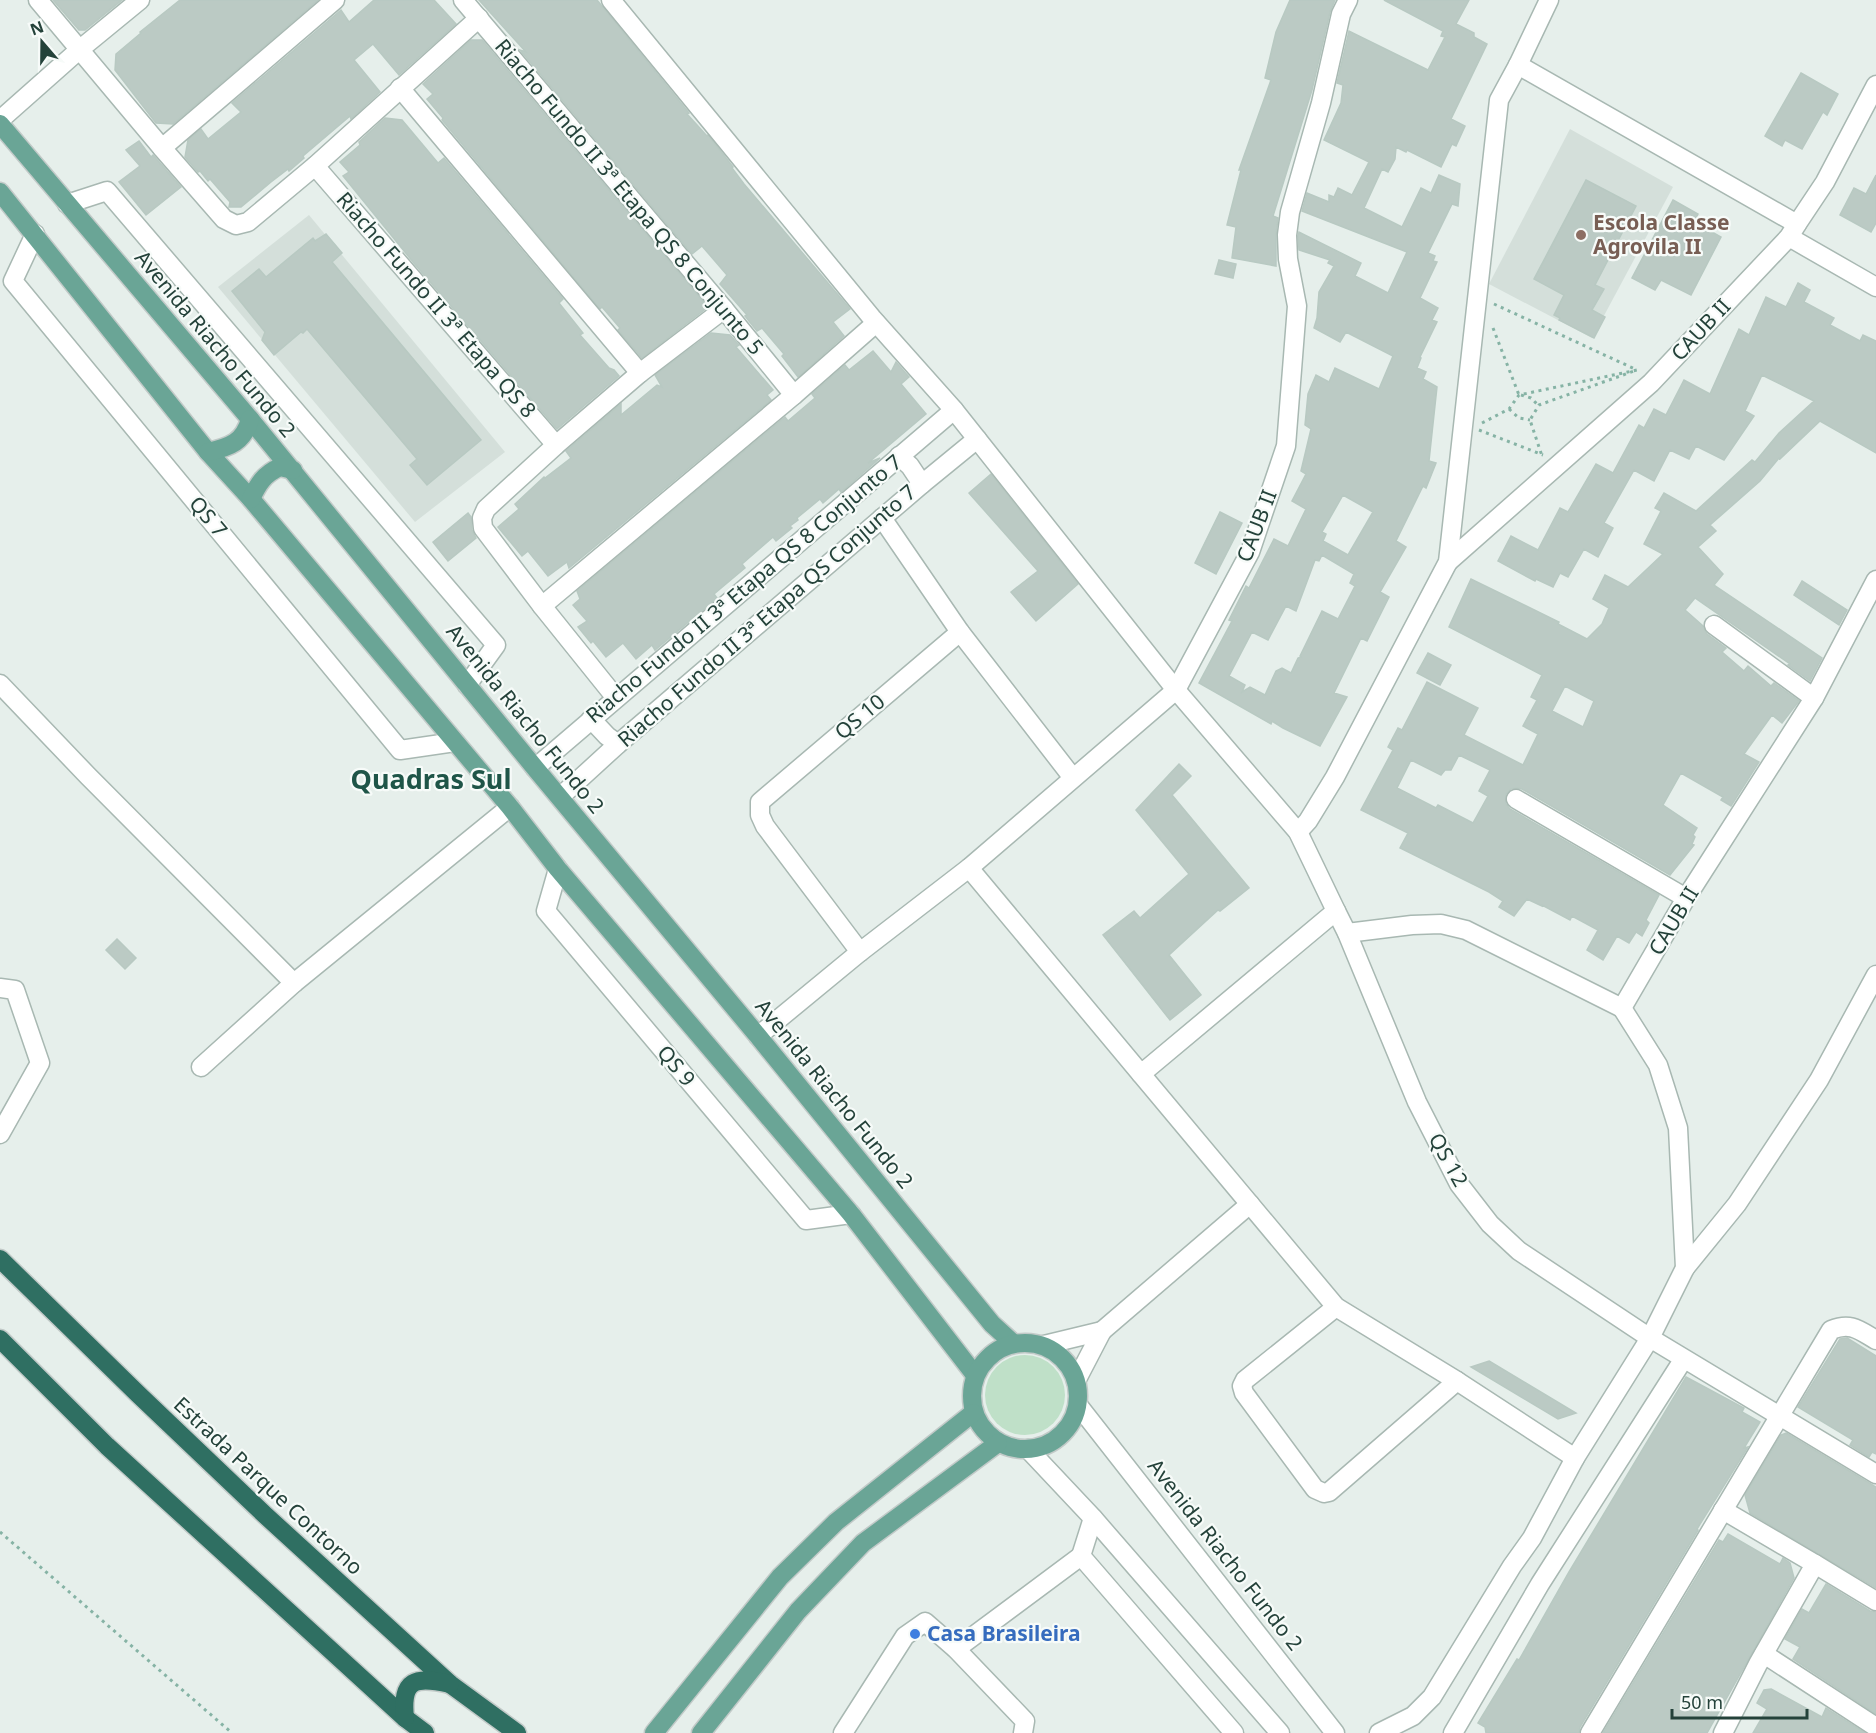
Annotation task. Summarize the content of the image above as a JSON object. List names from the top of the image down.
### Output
{
  "streets": {
    "highway": ["Estrada Parque Contorno"],
    "main road": ["Avenida Riacho Fundo 2"],
    "street": [
      "Riacho Fundo II 3ª Etapa QS 8 Conjunto 5",
      "Riacho Fundo II 3ª Etapa QS 8",
      "CAUB II",
      "QS 7",
      "Riacho Fundo II 3ª Etapa QS 8 Conjunto 7",
      "Riacho Fundo II 3ª Etapa QS Conjunto 7",
      "QS 10",
      "QS 9",
      "QS 12"
    ]
  },
  "crossings": [
    ["CAUB II", "QS 12"],
    ["Avenida Riacho Fundo 2", "Riacho Fundo II 3ª Etapa QS 8 Conjunto 7"],
    ["Avenida Riacho Fundo 2", "Riacho Fundo II 3ª Etapa QS Conjunto 7"]
  ],
  "districts": ["Quadras Sul"],
  "places": ["Escola Classe Agrovila II", "Casa Brasileira"],
  "scale_bar": "50 m",
  "north": "top"
}
